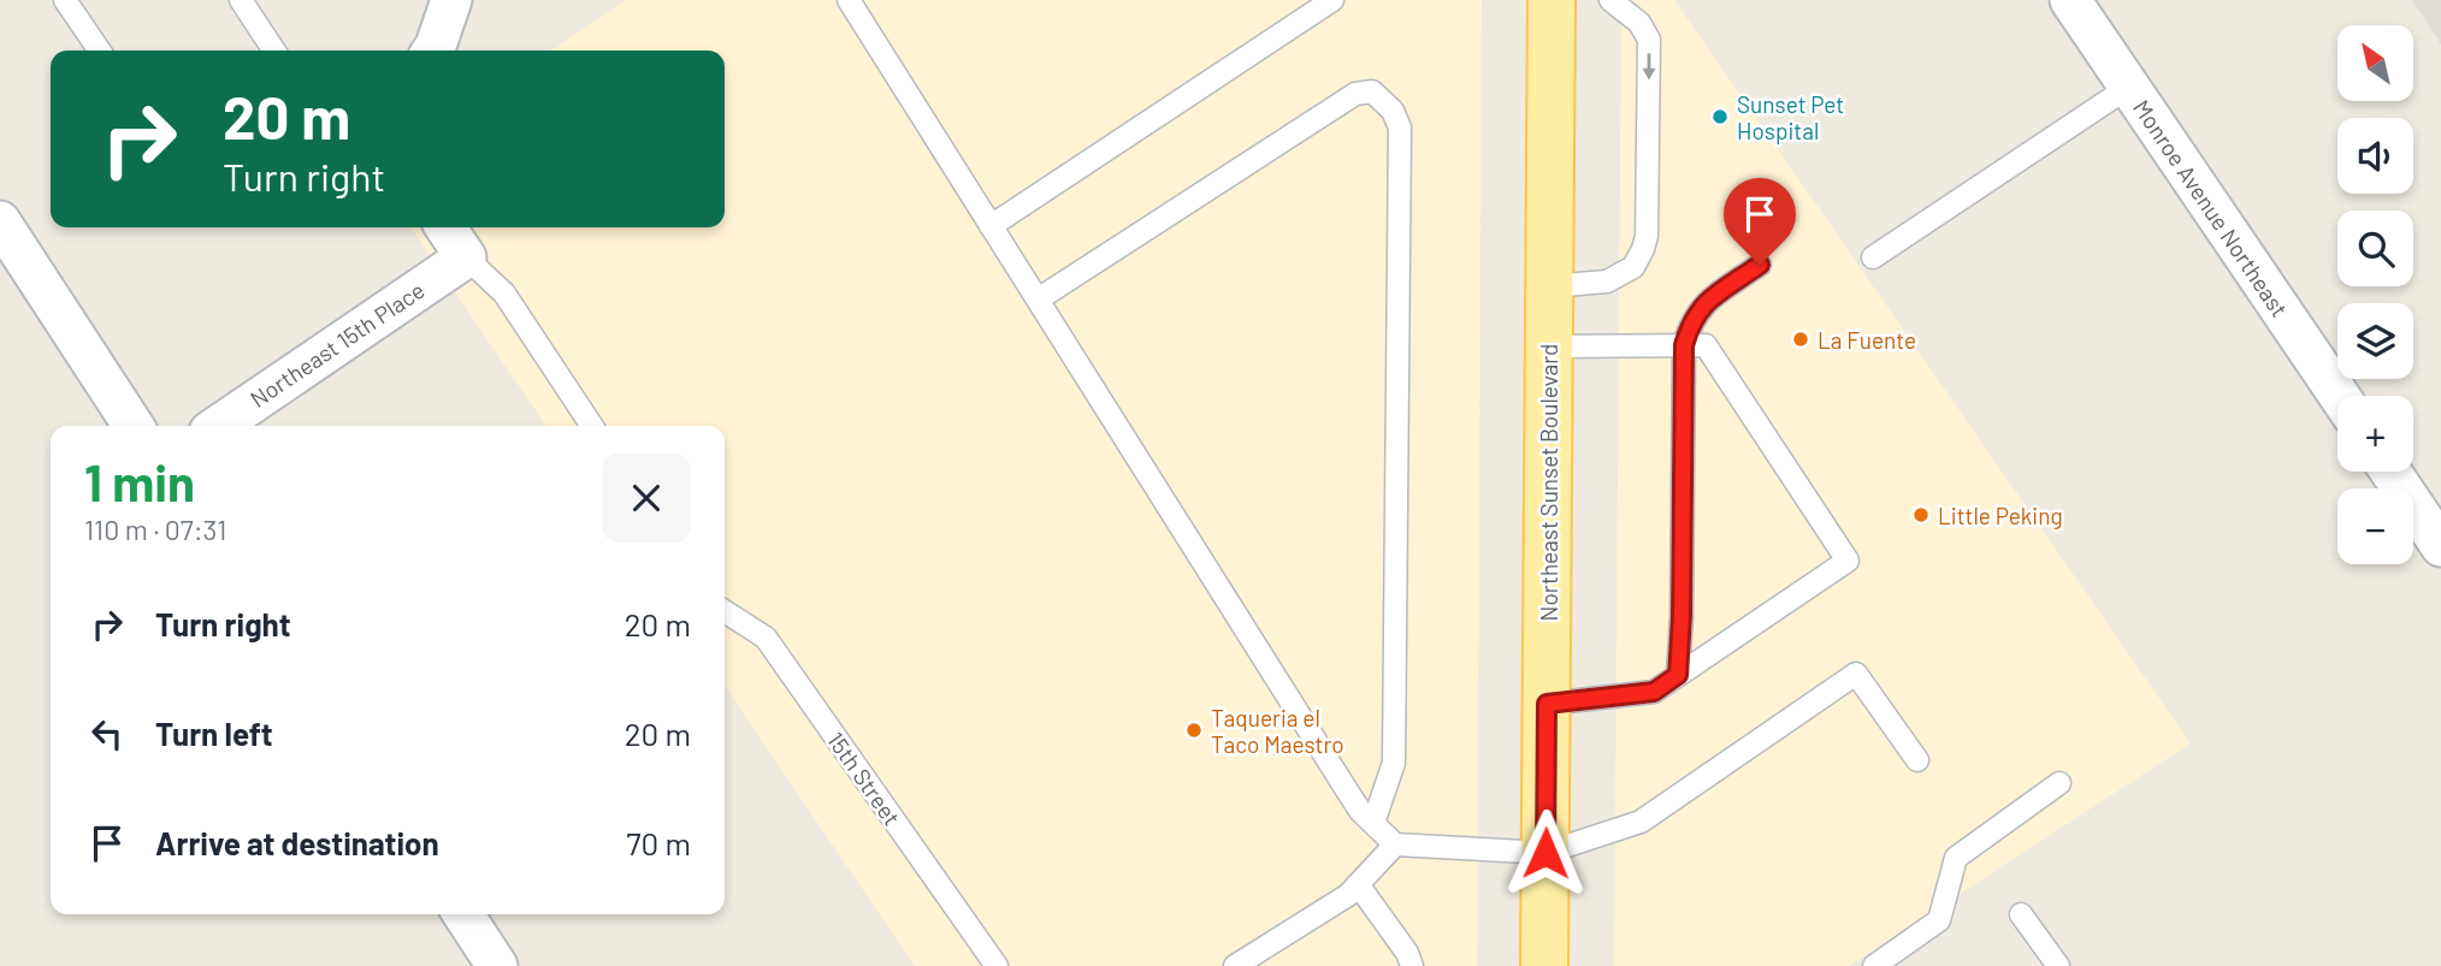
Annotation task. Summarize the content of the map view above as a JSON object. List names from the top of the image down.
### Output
{
  "streets": {
    "main road": ["Northeast Sunset Boulevard"],
    "street": ["Monroe Avenue Northeast", "Northeast 15th Place"],
    "lane": ["15th Street"]
  },
  "places": [
    "Sunset Pet Hospital",
    "La Fuente",
    "Little Peking",
    "Taqueria el Taco Maestro"
  ],
  "north": "top left",
  "page": {
    "map_buttons": ["+", "−"],
    "turn": ["20 m", "Turn right"],
    "heading": ["1 min", "110 m · 07:31"],
    "list": [
      {
        "name": "Turn right",
        "value": "20 m"
      },
      {
        "name": "Turn left",
        "value": "20 m"
      },
      {
        "name": "Arrive at destination",
        "value": "70 m"
      }
    ]
  }
}
